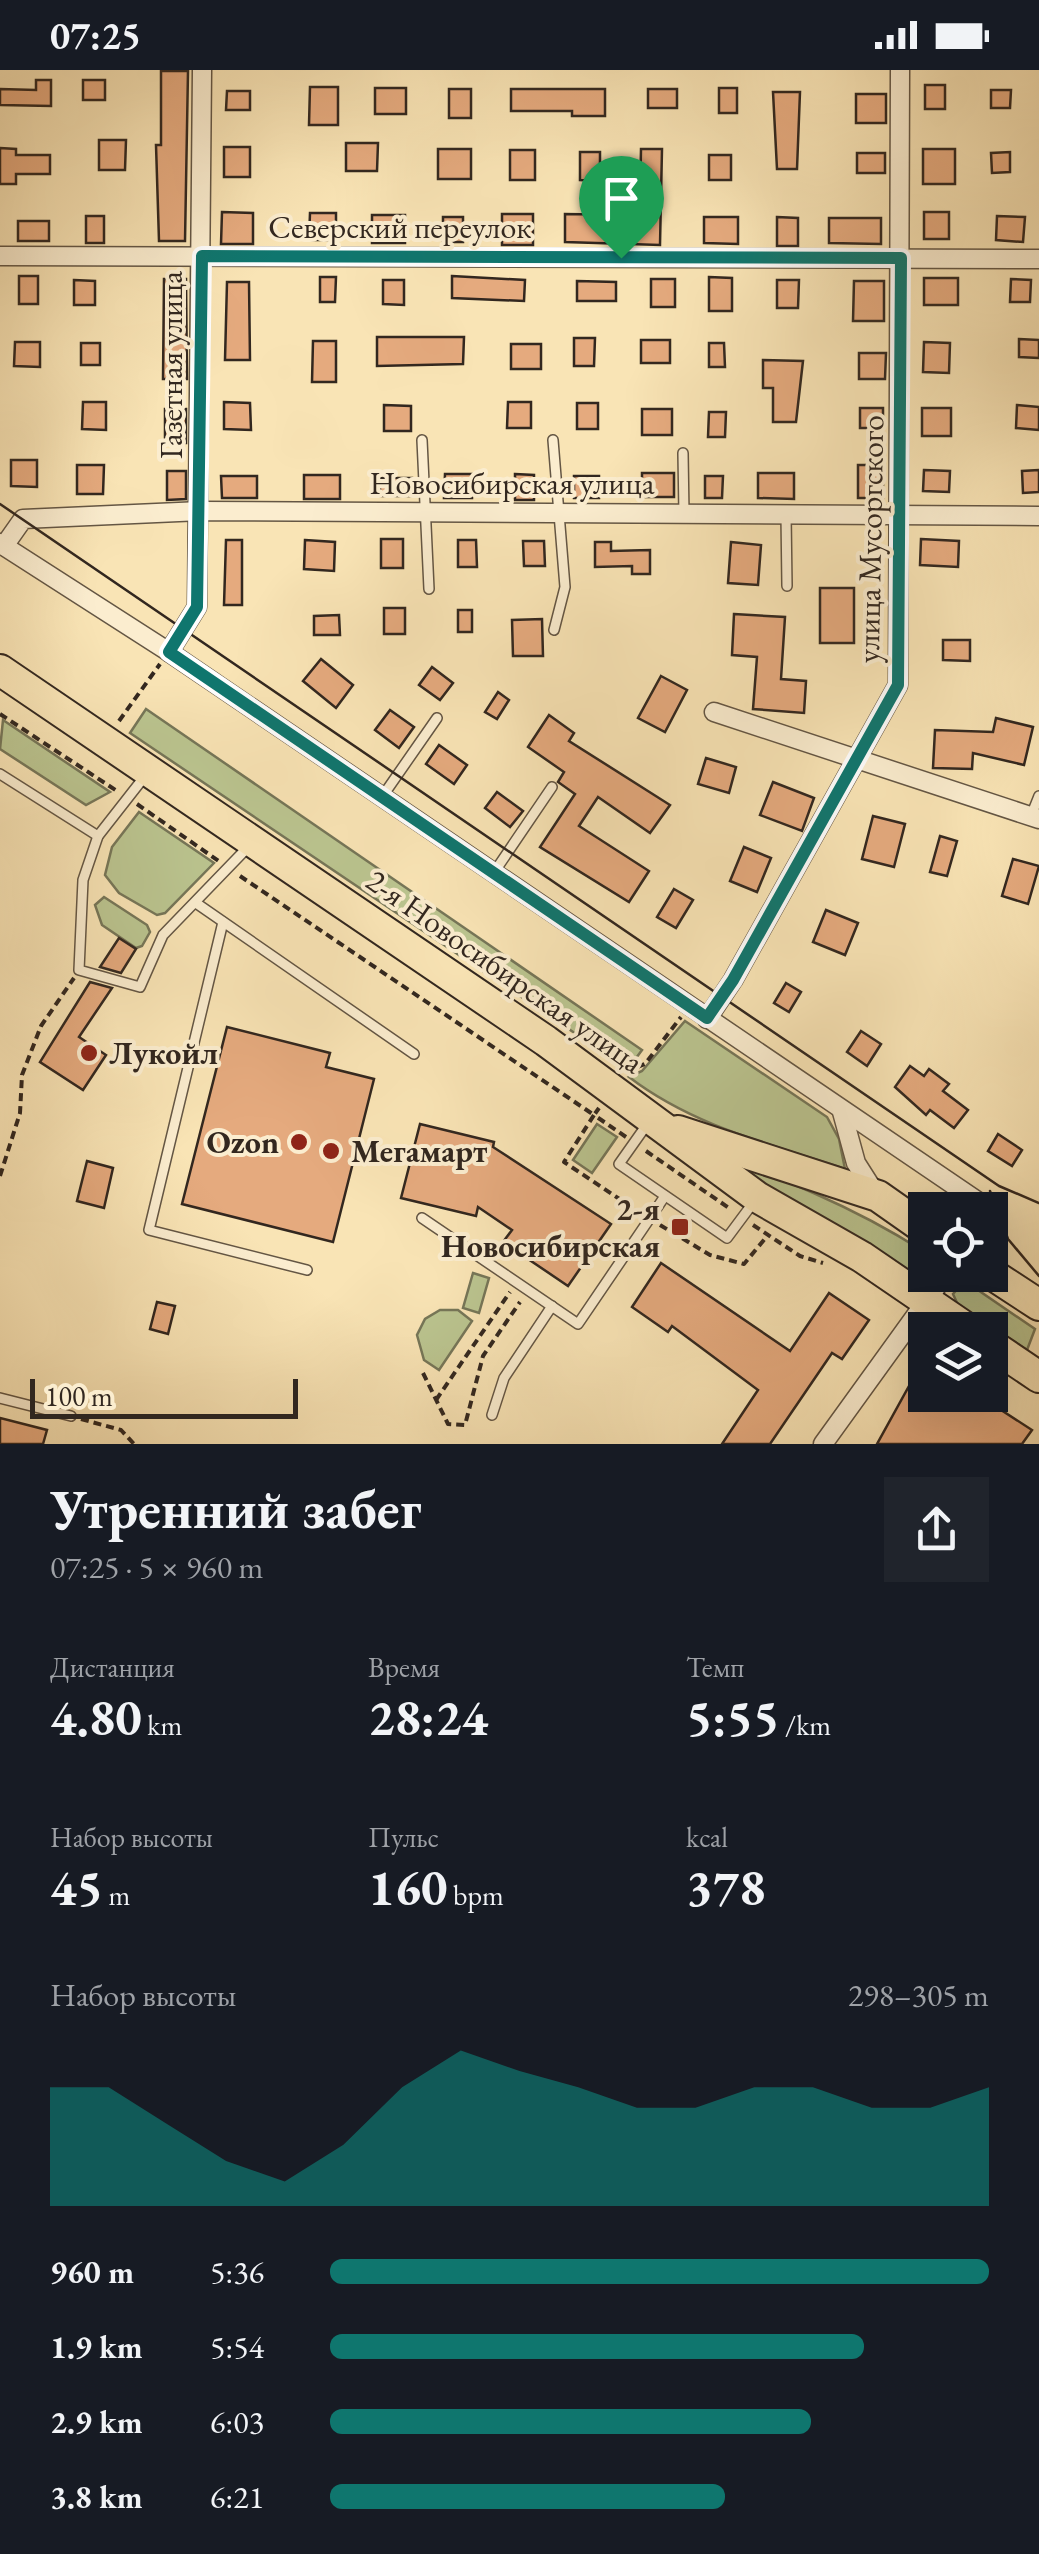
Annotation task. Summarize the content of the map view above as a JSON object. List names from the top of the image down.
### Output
{
  "streets": {
    "main road": ["2-я Новосибирская улица"],
    "street": [
      "Северский переулок",
      "Газетная улица",
      "Новосибирская улица",
      "улица Мусоргского"
    ]
  },
  "crossings": [
    ["Северский переулок", "Газетная улица"],
    ["Северский переулок", "улица Мусоргского"],
    ["Газетная улица", "Новосибирская улица"],
    ["Новосибирская улица", "улица Мусоргского"]
  ],
  "places": {
    "other": ["Лукойл", "Ozon", "Мегамарт"],
    "transit": ["2-я Новосибирская"]
  },
  "scale_bar": "100 m",
  "page": {
    "status": "07:25",
    "scale": "100 m",
    "heading": ["Утренний забег", "07:25 · 5 × 960 m"],
    "stats": [
      ["Дистанция", "4.80 km"],
      ["Время", "28:24"],
      ["Темп", "5:55 /km"],
      ["Набор высоты", "45 m"],
      ["Пульс", "160 bpm"],
      ["kcal", "378"]
    ],
    "chart": ["Набор высоты", "298–305 m"],
    "list": [
      {
        "name": "960 m",
        "note": "5:36"
      },
      {
        "name": "1.9 km",
        "note": "5:54"
      },
      {
        "name": "2.9 km",
        "note": "6:03"
      },
      {
        "name": "3.8 km",
        "note": "6:21"
      }
    ]
  }
}
